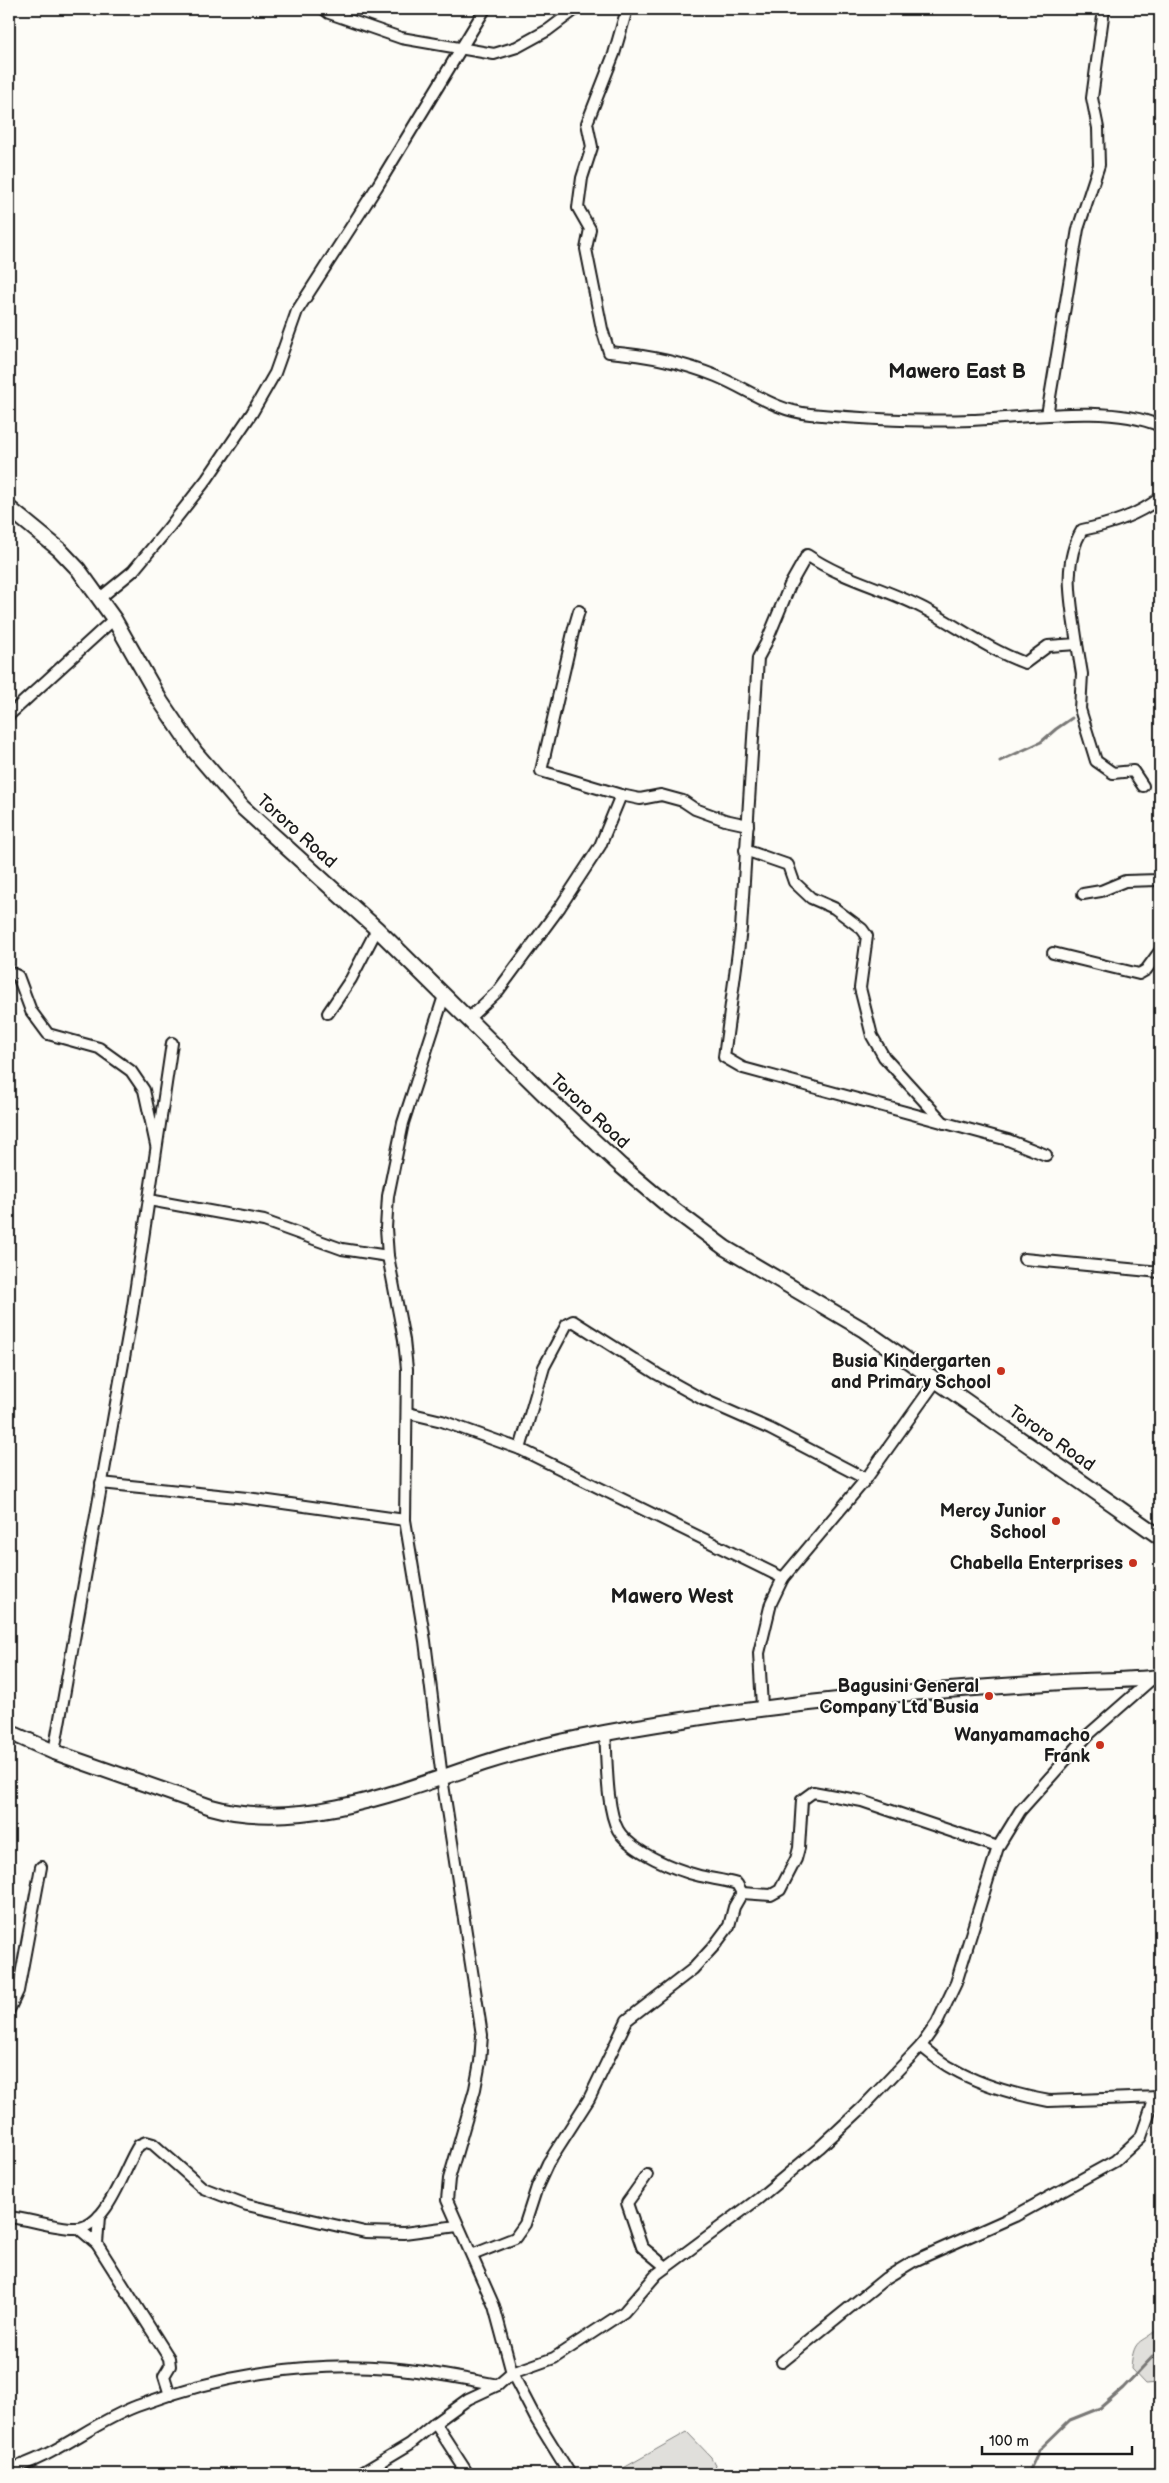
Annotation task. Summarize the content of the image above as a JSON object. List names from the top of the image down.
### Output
{
  "streets": {
    "main road": ["Tororo Road"]
  },
  "districts": ["Mawero East B", "Mawero West"],
  "places": [
    "Busia Kindergarten and Primary School",
    "Mercy Junior School",
    "Chabella Enterprises",
    "Bagusini General Company Ltd Busia",
    "Wanyamamacho Frank"
  ],
  "scale_bar": "100 m"
}
